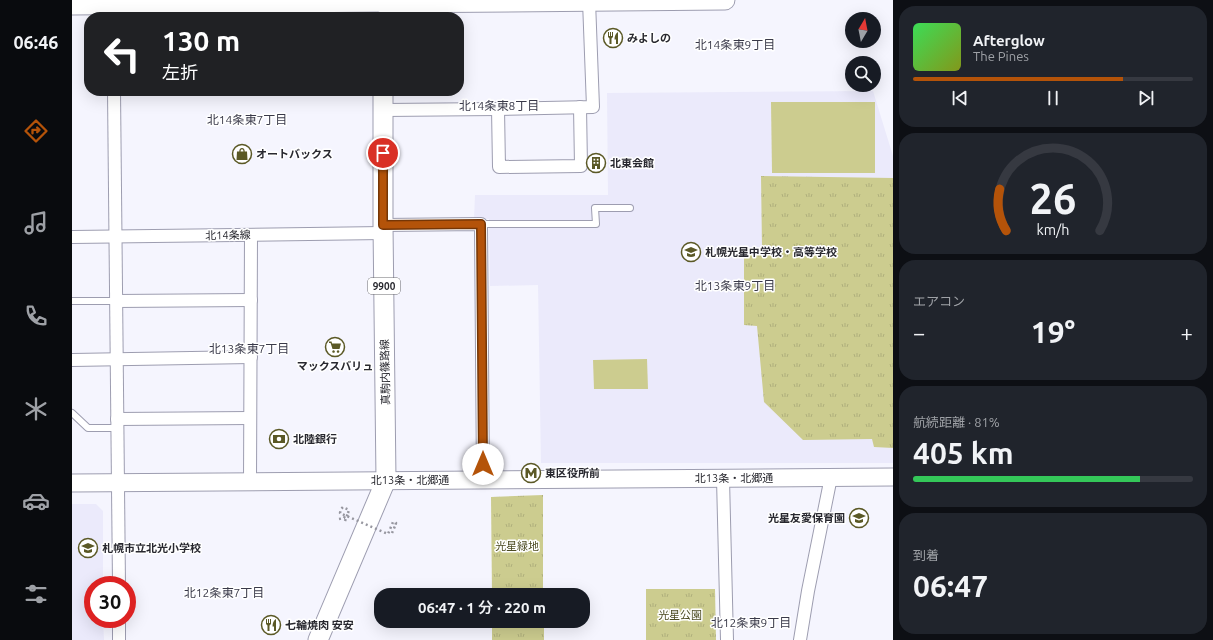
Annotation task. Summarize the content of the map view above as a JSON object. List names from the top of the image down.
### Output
{
  "streets": {
    "main road": ["9900", "真駒内篠路線"],
    "street": ["北14条線", "北13条・北郷通"]
  },
  "crossings": [
    ["北14条線", "真駒内篠路線"],
    ["真駒内篠路線", "北13条・北郷通"]
  ],
  "districts": [
    "北14条東9丁目",
    "北14条東8丁目",
    "北14条東7丁目",
    "北13条東9丁目",
    "北13条東7丁目",
    "北12条東7丁目",
    "北12条東9丁目"
  ],
  "parks": ["光星緑地", "光星公園"],
  "places": {
    "restaurant": ["みよしの", "七輪焼肉 安安"],
    "shop": ["オートバックス"],
    "building": ["北東会館"],
    "school or university": ["札幌光星中学校・高等学校", "光星友愛保育園", "札幌市立北光小学校"],
    "supermarket": ["マックスバリュ"],
    "bank": ["北陸銀行"],
    "metro station": ["東区役所前"]
  },
  "north": "top",
  "page": {
    "tabs": "06:46",
    "turn": ["130 m", "左折"],
    "song": ["Afterglow", "The Pines"],
    "tile": [
      "エアコン",
      ["航続距離 · 81%", "405 km"],
      ["到着", "06:47"]
    ],
    "heat": ["−", "19°", "+"],
    "limit": "30",
    "trip": "06:47 · 1 分 · 220 m",
    "gauge": ["26", "km/h"]
  }
}
